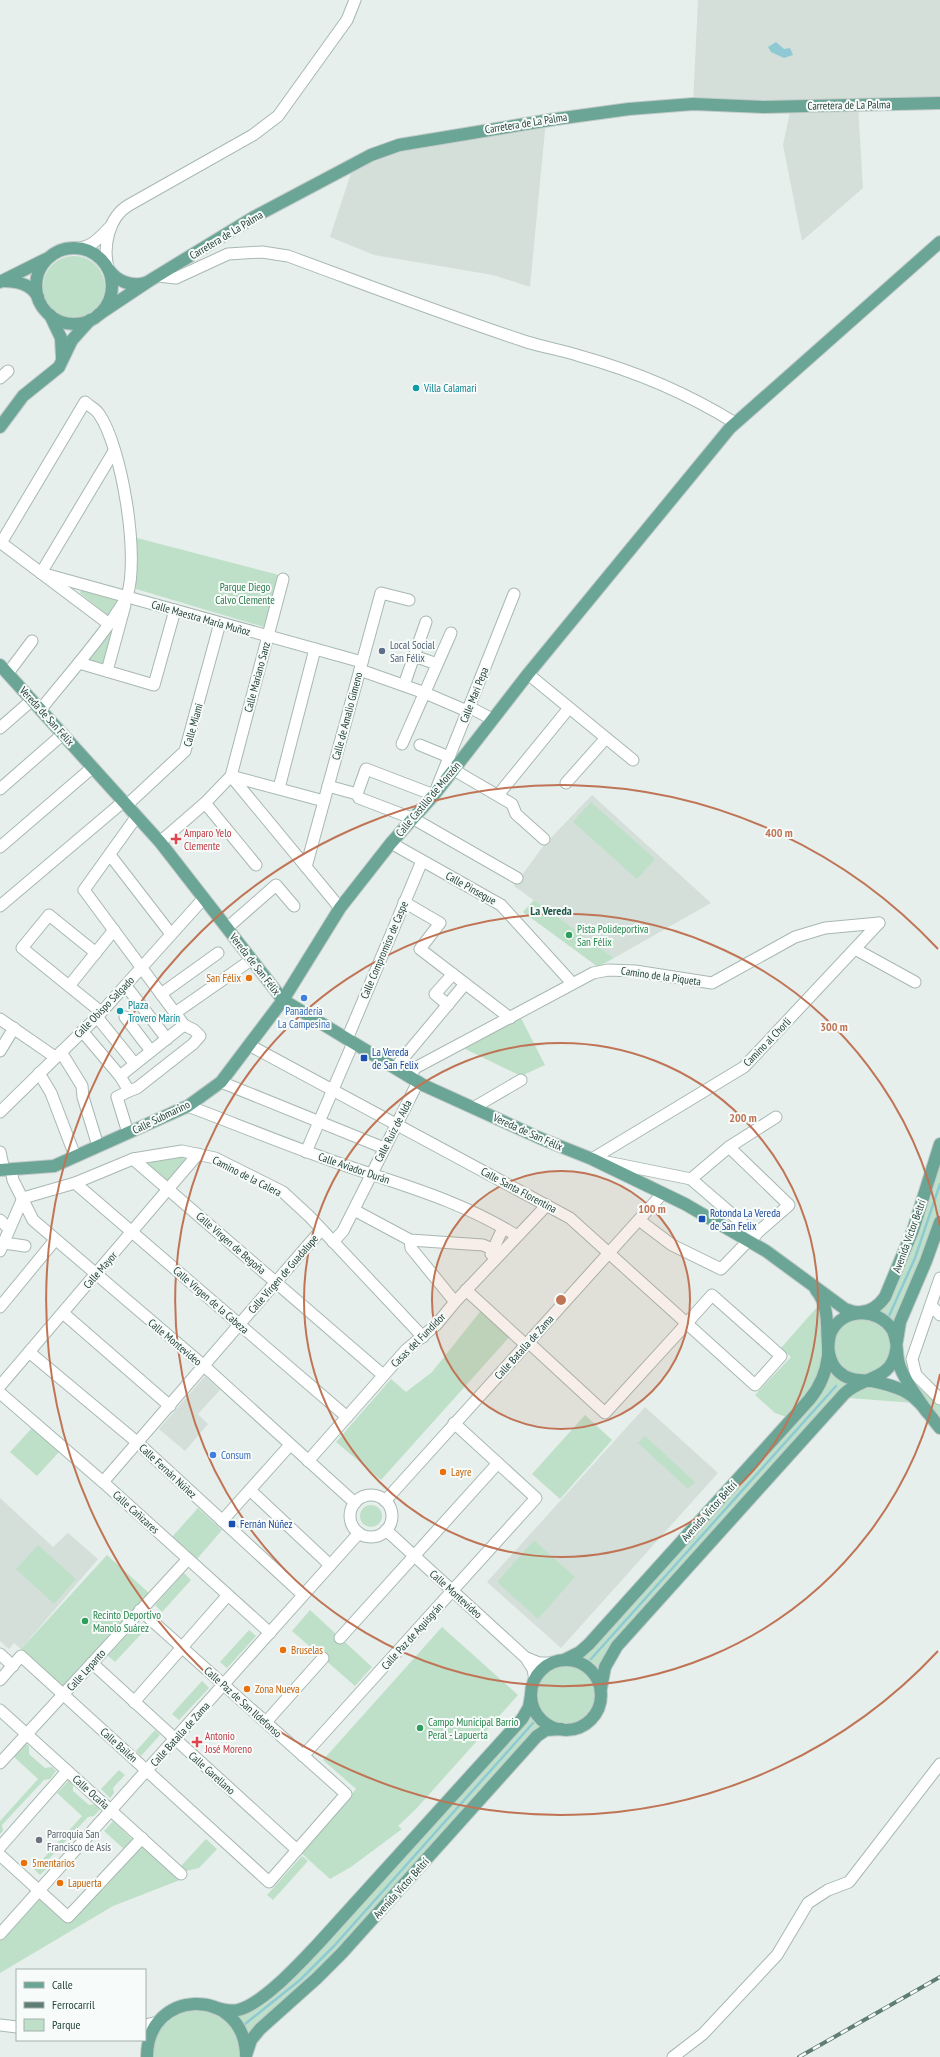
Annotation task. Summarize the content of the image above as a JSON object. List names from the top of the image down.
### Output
{
  "streets": {
    "main road": [
      "Carretera de La Palma",
      "Vereda de San Félix",
      "Calle Castillo de Monzón",
      "Calle Submarino",
      "Avenida Víctor Beltrí"
    ],
    "street": [
      "Calle Maestra María Muñoz",
      "Calle Mariano Sanz",
      "Calle Mari Pepa",
      "Calle de Amalio Gimeno",
      "Calle Miami",
      "Calle Pinsegue",
      "Calle Compromiso de Caspe",
      "Camino de la Piqueta",
      "Calle Obispo Salgado",
      "Camino al Chorli",
      "Calle Ruiz de Alda",
      "Calle Aviador Durán",
      "Camino de la Calera",
      "Calle Santa Florentina",
      "Calle Virgen de Begoña",
      "Calle Mayor",
      "Calle Virgen de Guadalupe",
      "Calle Virgen de la Cabeza",
      "Casas del Fundidor",
      "Calle Montevideo",
      "Calle Batalla de Zama",
      "Calle Fernán Núñez",
      "Calle Cañizares",
      "Calle Paz de Aquisgrán",
      "Calle Lepanto",
      "Calle Paz de San Ildefonso",
      "Calle Bailén",
      "Calle Garellano",
      "Calle Ocaña"
    ]
  },
  "crossings": [
    ["Calle Maestra María Muñoz", "Calle Mariano Sanz"],
    ["Calle Maestra María Muñoz", "Calle Mari Pepa"],
    ["Calle Maestra María Muñoz", "Calle de Amalio Gimeno"],
    ["Calle Maestra María Muñoz", "Calle Miami"],
    ["Calle Maestra María Muñoz", "Calle Castillo de Monzón"],
    ["Calle Mari Pepa", "Calle Castillo de Monzón"],
    ["Vereda de San Félix", "Calle Miami"],
    ["Vereda de San Félix", "Calle Castillo de Monzón"],
    ["Vereda de San Félix", "Calle Compromiso de Caspe"],
    ["Vereda de San Félix", "Camino de la Piqueta"],
    ["Vereda de San Félix", "Calle Obispo Salgado"],
    ["Vereda de San Félix", "Camino al Chorli"],
    ["Vereda de San Félix", "Calle Submarino"],
    ["Vereda de San Félix", "Calle Ruiz de Alda"],
    ["Vereda de San Félix", "Avenida Víctor Beltrí"],
    ["Vereda de San Félix", "Calle Batalla de Zama"],
    ["Calle Castillo de Monzón", "Calle Pinsegue"],
    ["Calle Castillo de Monzón", "Calle Submarino"],
    ["Calle Pinsegue", "Calle Compromiso de Caspe"],
    ["Calle Pinsegue", "Camino de la Piqueta"],
    ["Calle Compromiso de Caspe", "Calle Aviador Durán"],
    ["Calle Compromiso de Caspe", "Calle Santa Florentina"],
    ["Camino de la Piqueta", "Camino al Chorli"],
    ["Camino de la Piqueta", "Calle Ruiz de Alda"],
    ["Calle Submarino", "Calle Aviador Durán"],
    ["Calle Submarino", "Calle Santa Florentina"],
    ["Calle Submarino", "Calle Montevideo"],
    ["Calle Ruiz de Alda", "Calle Aviador Durán"],
    ["Calle Ruiz de Alda", "Camino de la Calera"],
    ["Calle Ruiz de Alda", "Calle Santa Florentina"],
    ["Calle Aviador Durán", "Casas del Fundidor"],
    ["Camino de la Calera", "Calle Virgen de Begoña"],
    ["Camino de la Calera", "Calle Mayor"],
    ["Camino de la Calera", "Calle Virgen de Guadalupe"],
    ["Camino de la Calera", "Calle Virgen de la Cabeza"],
    ["Camino de la Calera", "Casas del Fundidor"],
    ["Camino de la Calera", "Calle Montevideo"],
    ["Calle Santa Florentina", "Casas del Fundidor"],
    ["Calle Santa Florentina", "Calle Batalla de Zama"],
    ["Avenida Víctor Beltrí", "Calle Montevideo"],
    ["Calle Virgen de Begoña", "Calle Mayor"],
    ["Calle Virgen de Begoña", "Calle Virgen de Guadalupe"],
    ["Calle Virgen de Begoña", "Casas del Fundidor"],
    ["Calle Mayor", "Calle Virgen de la Cabeza"],
    ["Calle Mayor", "Calle Montevideo"],
    ["Calle Mayor", "Calle Fernán Núñez"],
    ["Calle Virgen de Guadalupe", "Calle Virgen de la Cabeza"],
    ["Calle Virgen de Guadalupe", "Calle Montevideo"],
    ["Calle Virgen de Guadalupe", "Calle Fernán Núñez"],
    ["Calle Virgen de Guadalupe", "Calle Cañizares"],
    ["Calle Virgen de la Cabeza", "Casas del Fundidor"],
    ["Casas del Fundidor", "Calle Montevideo"],
    ["Calle Montevideo", "Calle Batalla de Zama"],
    ["Calle Montevideo", "Calle Paz de Aquisgrán"],
    ["Calle Batalla de Zama", "Calle Fernán Núñez"],
    ["Calle Batalla de Zama", "Calle Cañizares"],
    ["Calle Batalla de Zama", "Calle Paz de San Ildefonso"],
    ["Calle Batalla de Zama", "Calle Bailén"],
    ["Calle Batalla de Zama", "Calle Garellano"],
    ["Calle Batalla de Zama", "Calle Ocaña"],
    ["Calle Cañizares", "Calle Lepanto"],
    ["Calle Paz de Aquisgrán", "Calle Paz de San Ildefonso"],
    ["Calle Lepanto", "Calle Paz de San Ildefonso"],
    ["Calle Lepanto", "Calle Bailén"],
    ["Calle Lepanto", "Calle Garellano"],
    ["Calle Lepanto", "Calle Ocaña"],
    ["Calle Paz de San Ildefonso", "Calle Bailén"],
    ["Calle Paz de San Ildefonso", "Calle Garellano"],
    ["Calle Bailén", "Calle Garellano"]
  ],
  "districts": ["La Vereda"],
  "parks": ["Parque Diego Calvo Clemente"],
  "places": {
    "other": [
      "Villa Calamari",
      "Local Social San Félix",
      "Pista Polideportiva San Félix",
      "San Félix",
      "Panadería La Campesina",
      "Plaza Trovero Marín",
      "Consum",
      "Layre",
      "Recinto Deportivo Manolo Suárez",
      "Bruselas",
      "Zona Nueva",
      "Campo Municipal Barrio Peral - Lapuerta",
      "Parroquia San Francisco de Asís",
      "5mentarios",
      "Lapuerta"
    ],
    "health": ["Amparo Yelo Clemente", "Antonio José Moreno"],
    "transit": ["La Vereda de San Felix", "Rotonda La Vereda de San Felix", "Fernán Núñez"]
  },
  "legend": ["Calle", "Ferrocarril", "Parque"],
  "rings": [
    "400 m",
    "300 m",
    "200 m",
    "100 m"
  ]
}
